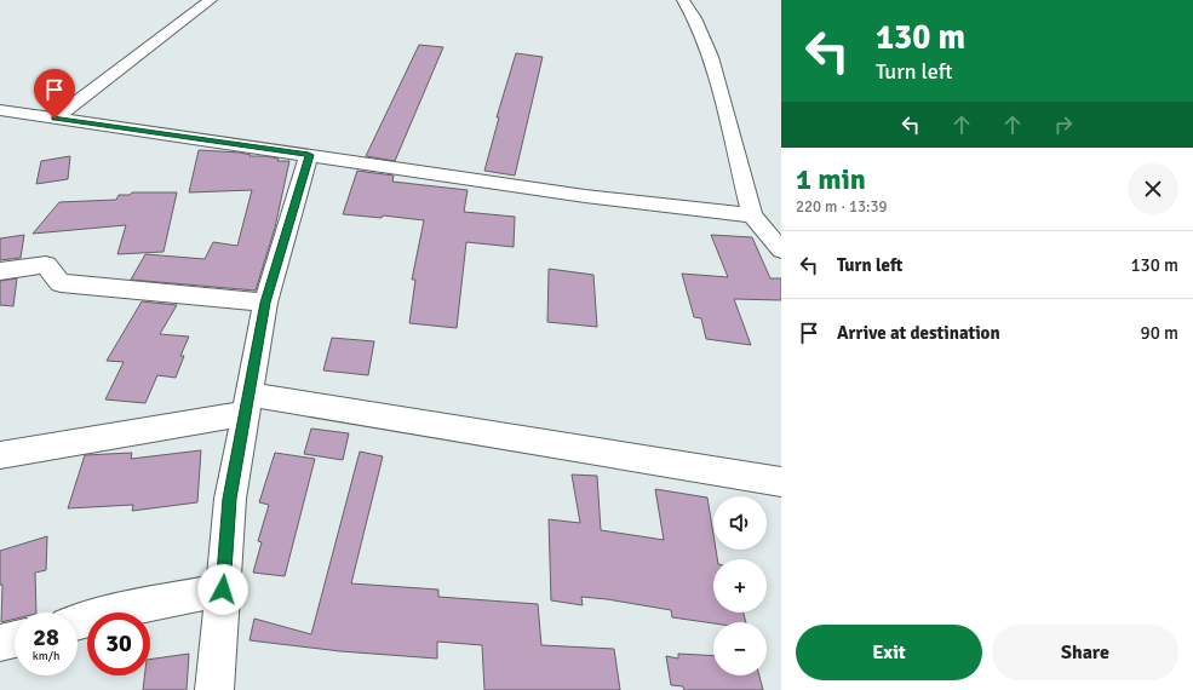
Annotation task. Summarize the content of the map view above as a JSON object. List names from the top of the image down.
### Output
{
  "page": {
    "turn": ["130 m", "Turn left"],
    "heading": ["1 min", "220 m · 13:39"],
    "list": [
      {
        "name": "Turn left",
        "value": "130 m"
      },
      {
        "name": "Arrive at destination",
        "value": "90 m"
      }
    ],
    "map_buttons": ["+", "−"],
    "speed": "28 km/h",
    "limit": "30",
    "buttons": ["Exit", "Share"]
  }
}
